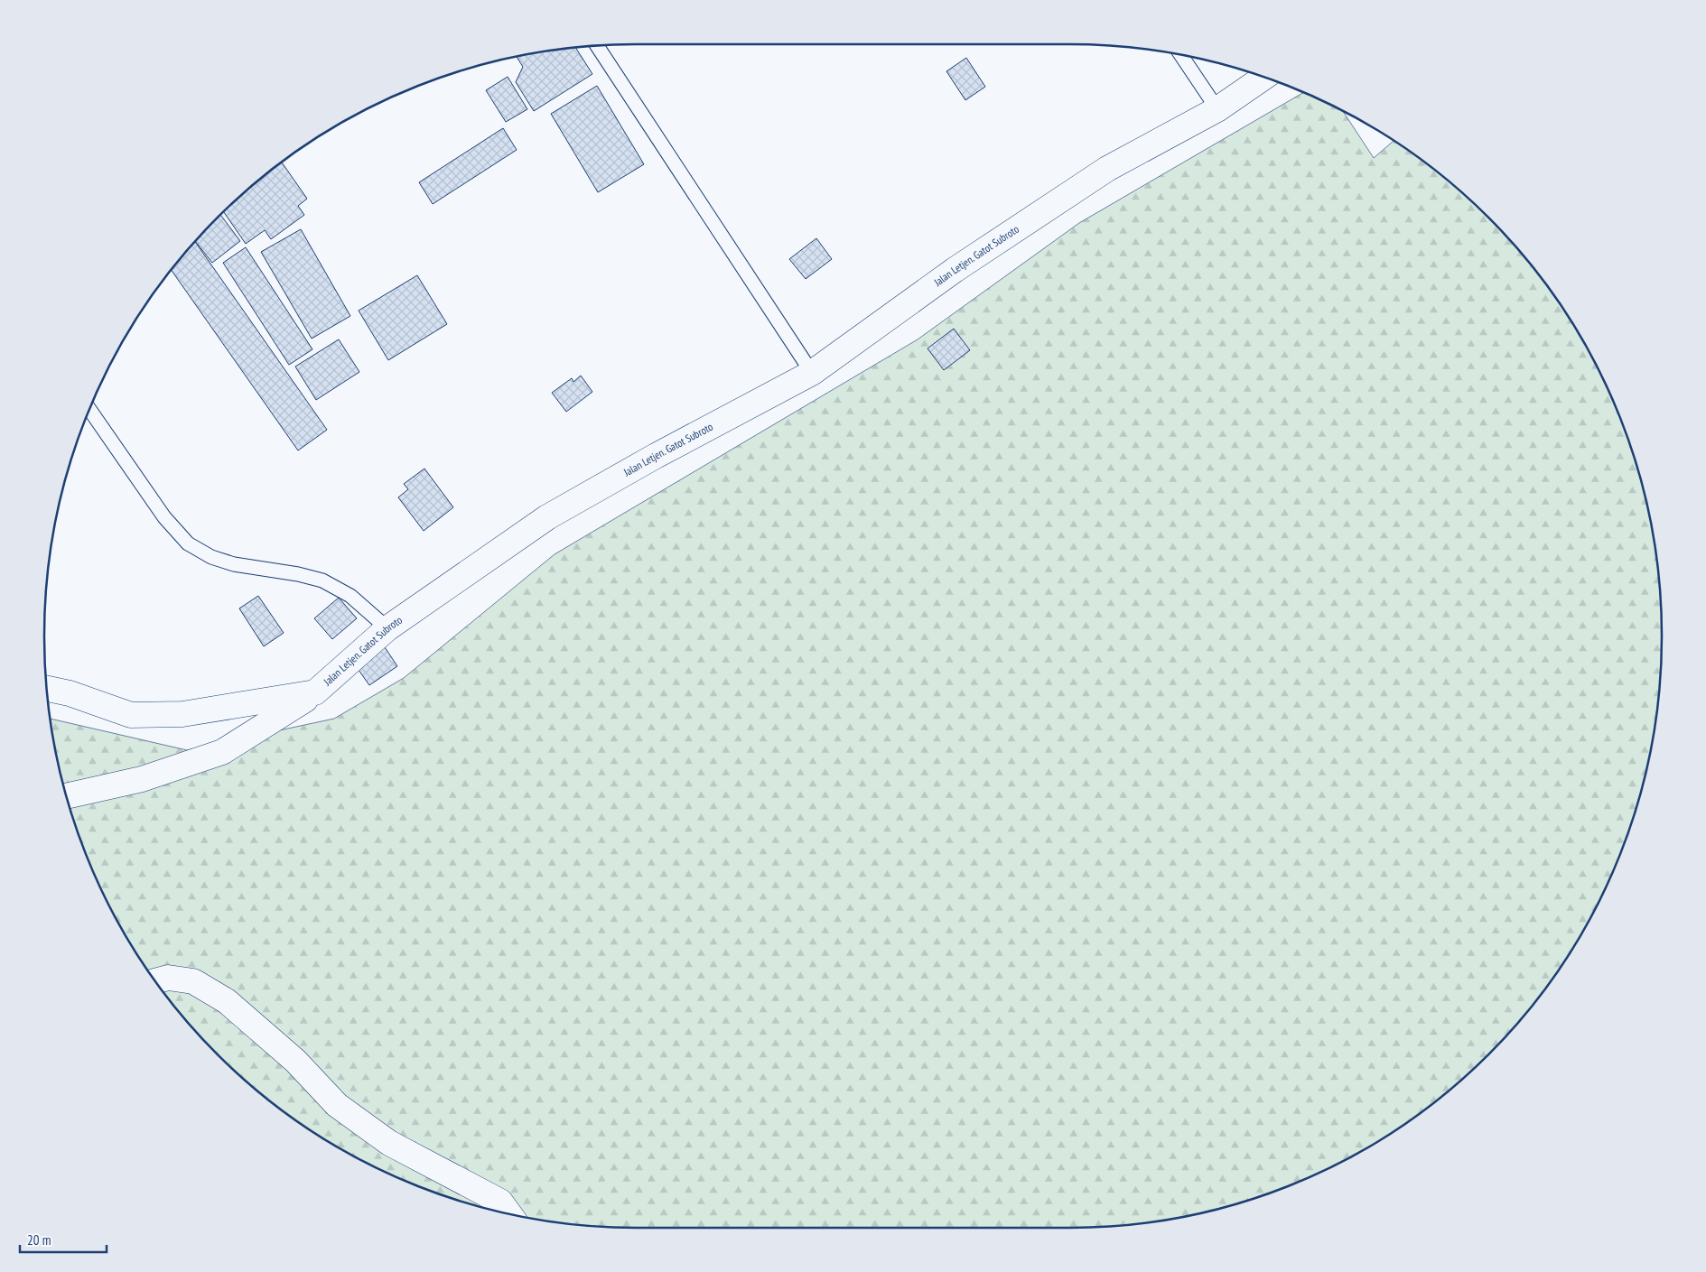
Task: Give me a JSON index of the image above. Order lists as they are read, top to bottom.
{
  "streets": {
    "street": ["Jalan Letjen. Gatot Subroto"]
  },
  "scale_bar": "20 m"
}
